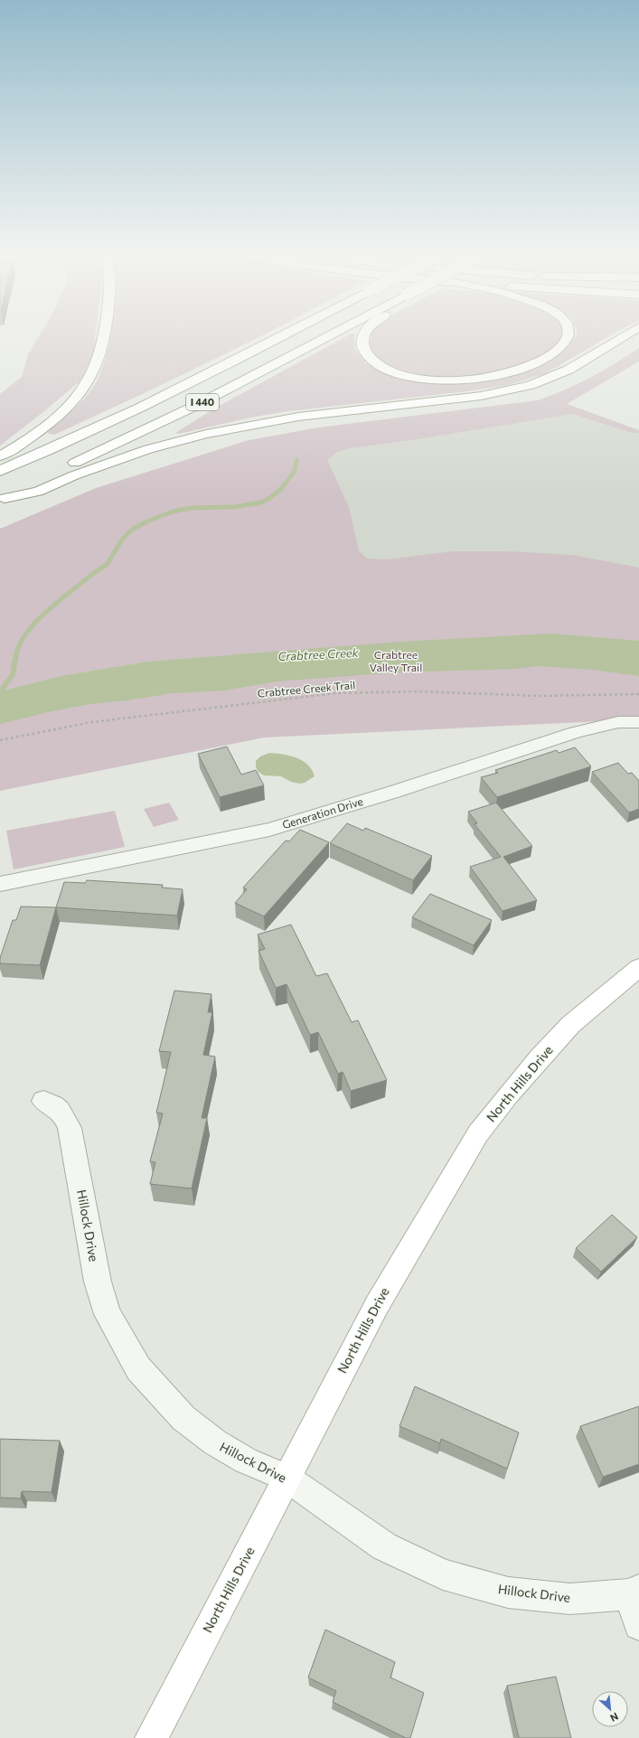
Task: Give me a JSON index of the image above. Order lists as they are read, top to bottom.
{
  "streets": {
    "main road": ["I 440", "North Hills Drive"],
    "street": ["Generation Drive", "Hillock Drive"],
    "path": ["Crabtree Creek Trail"]
  },
  "crossings": [
    ["North Hills Drive", "Hillock Drive"]
  ],
  "water": ["Crabtree Creek"],
  "parks": ["Crabtree Valley Trail"],
  "north": "bottom right"
}
